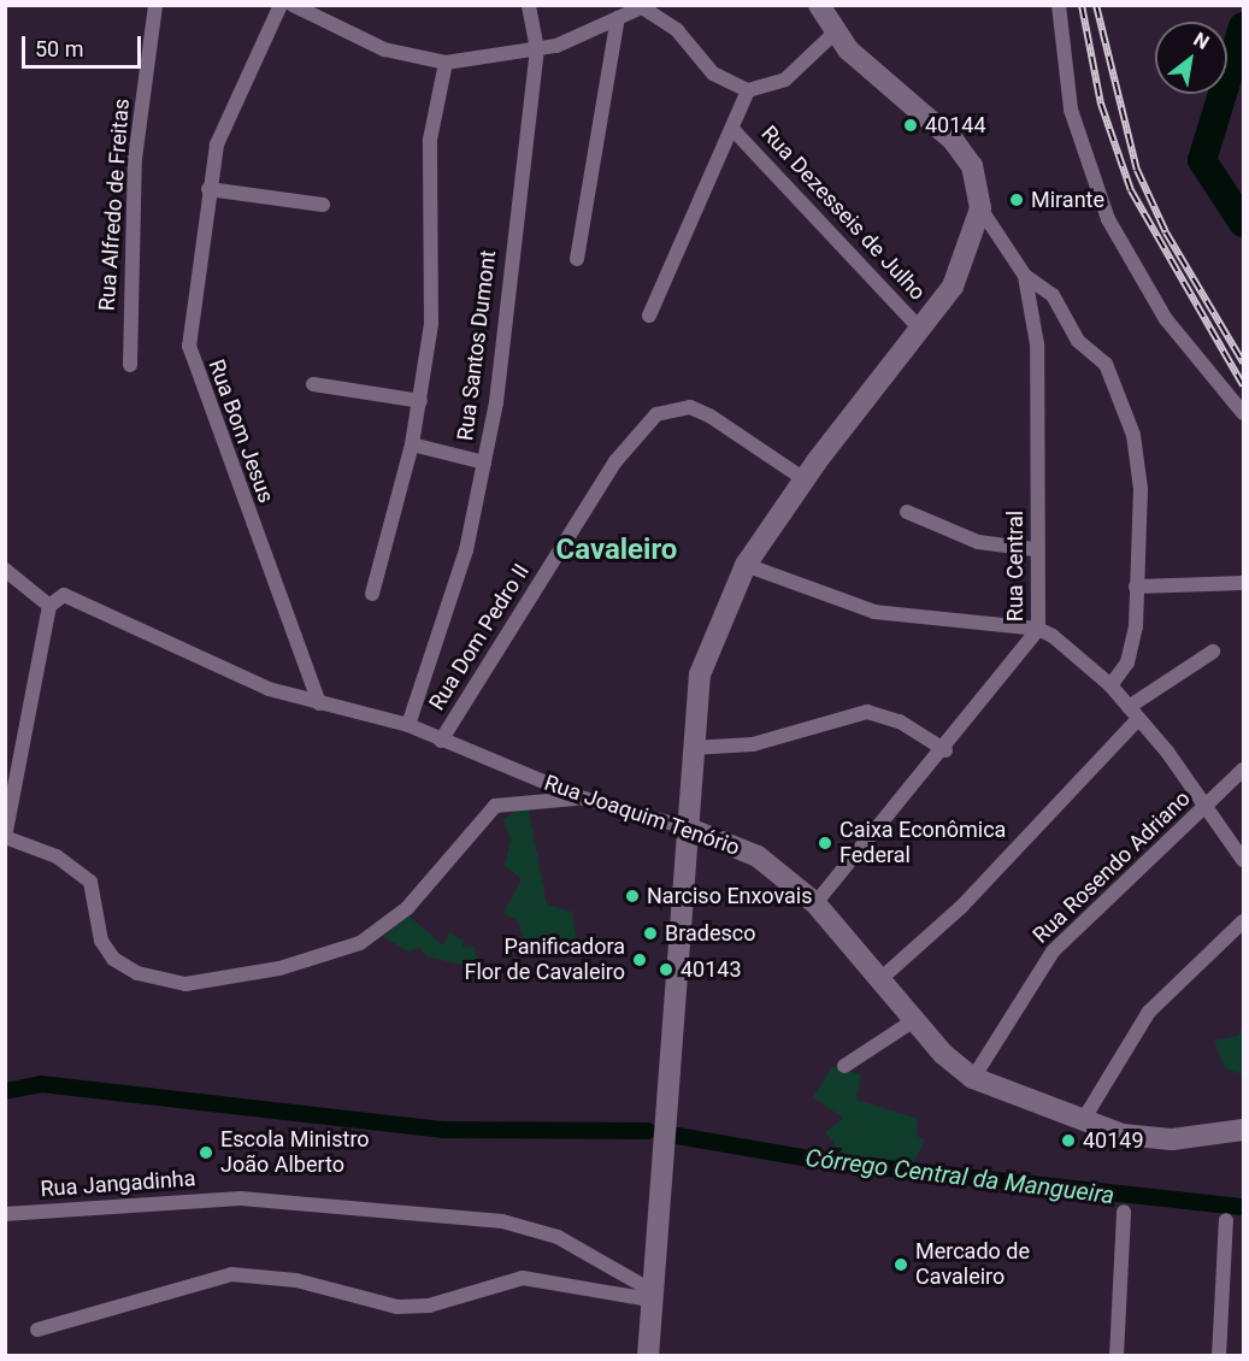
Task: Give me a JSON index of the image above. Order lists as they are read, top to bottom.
{
  "streets": {
    "main road": ["Rua Joaquim Tenório"],
    "street": [
      "Rua Alfredo de Freitas",
      "Rua Dezesseis de Julho",
      "Rua Santos Dumont",
      "Rua Bom Jesus",
      "Rua Central",
      "Rua Dom Pedro II",
      "Rua Rosendo Adriano",
      "Rua Jangadinha"
    ]
  },
  "crossings": [
    ["Rua Santos Dumont", "Rua Joaquim Tenório"],
    ["Rua Bom Jesus", "Rua Joaquim Tenório"],
    ["Rua Central", "Rua Joaquim Tenório"],
    ["Rua Dom Pedro II", "Rua Joaquim Tenório"],
    ["Rua Joaquim Tenório", "Rua Rosendo Adriano"]
  ],
  "districts": ["Cavaleiro"],
  "water": ["Córrego Central da Mangueira"],
  "places": [
    "40144",
    "Mirante",
    "Caixa Econômica Federal",
    "Narciso Enxovais",
    "Bradesco",
    "Panificadora Flor de Cavaleiro",
    "40143",
    "40149",
    "Escola Ministro João Alberto",
    "Mercado de Cavaleiro"
  ],
  "scale_bar": "50 m",
  "north": "top right"
}
